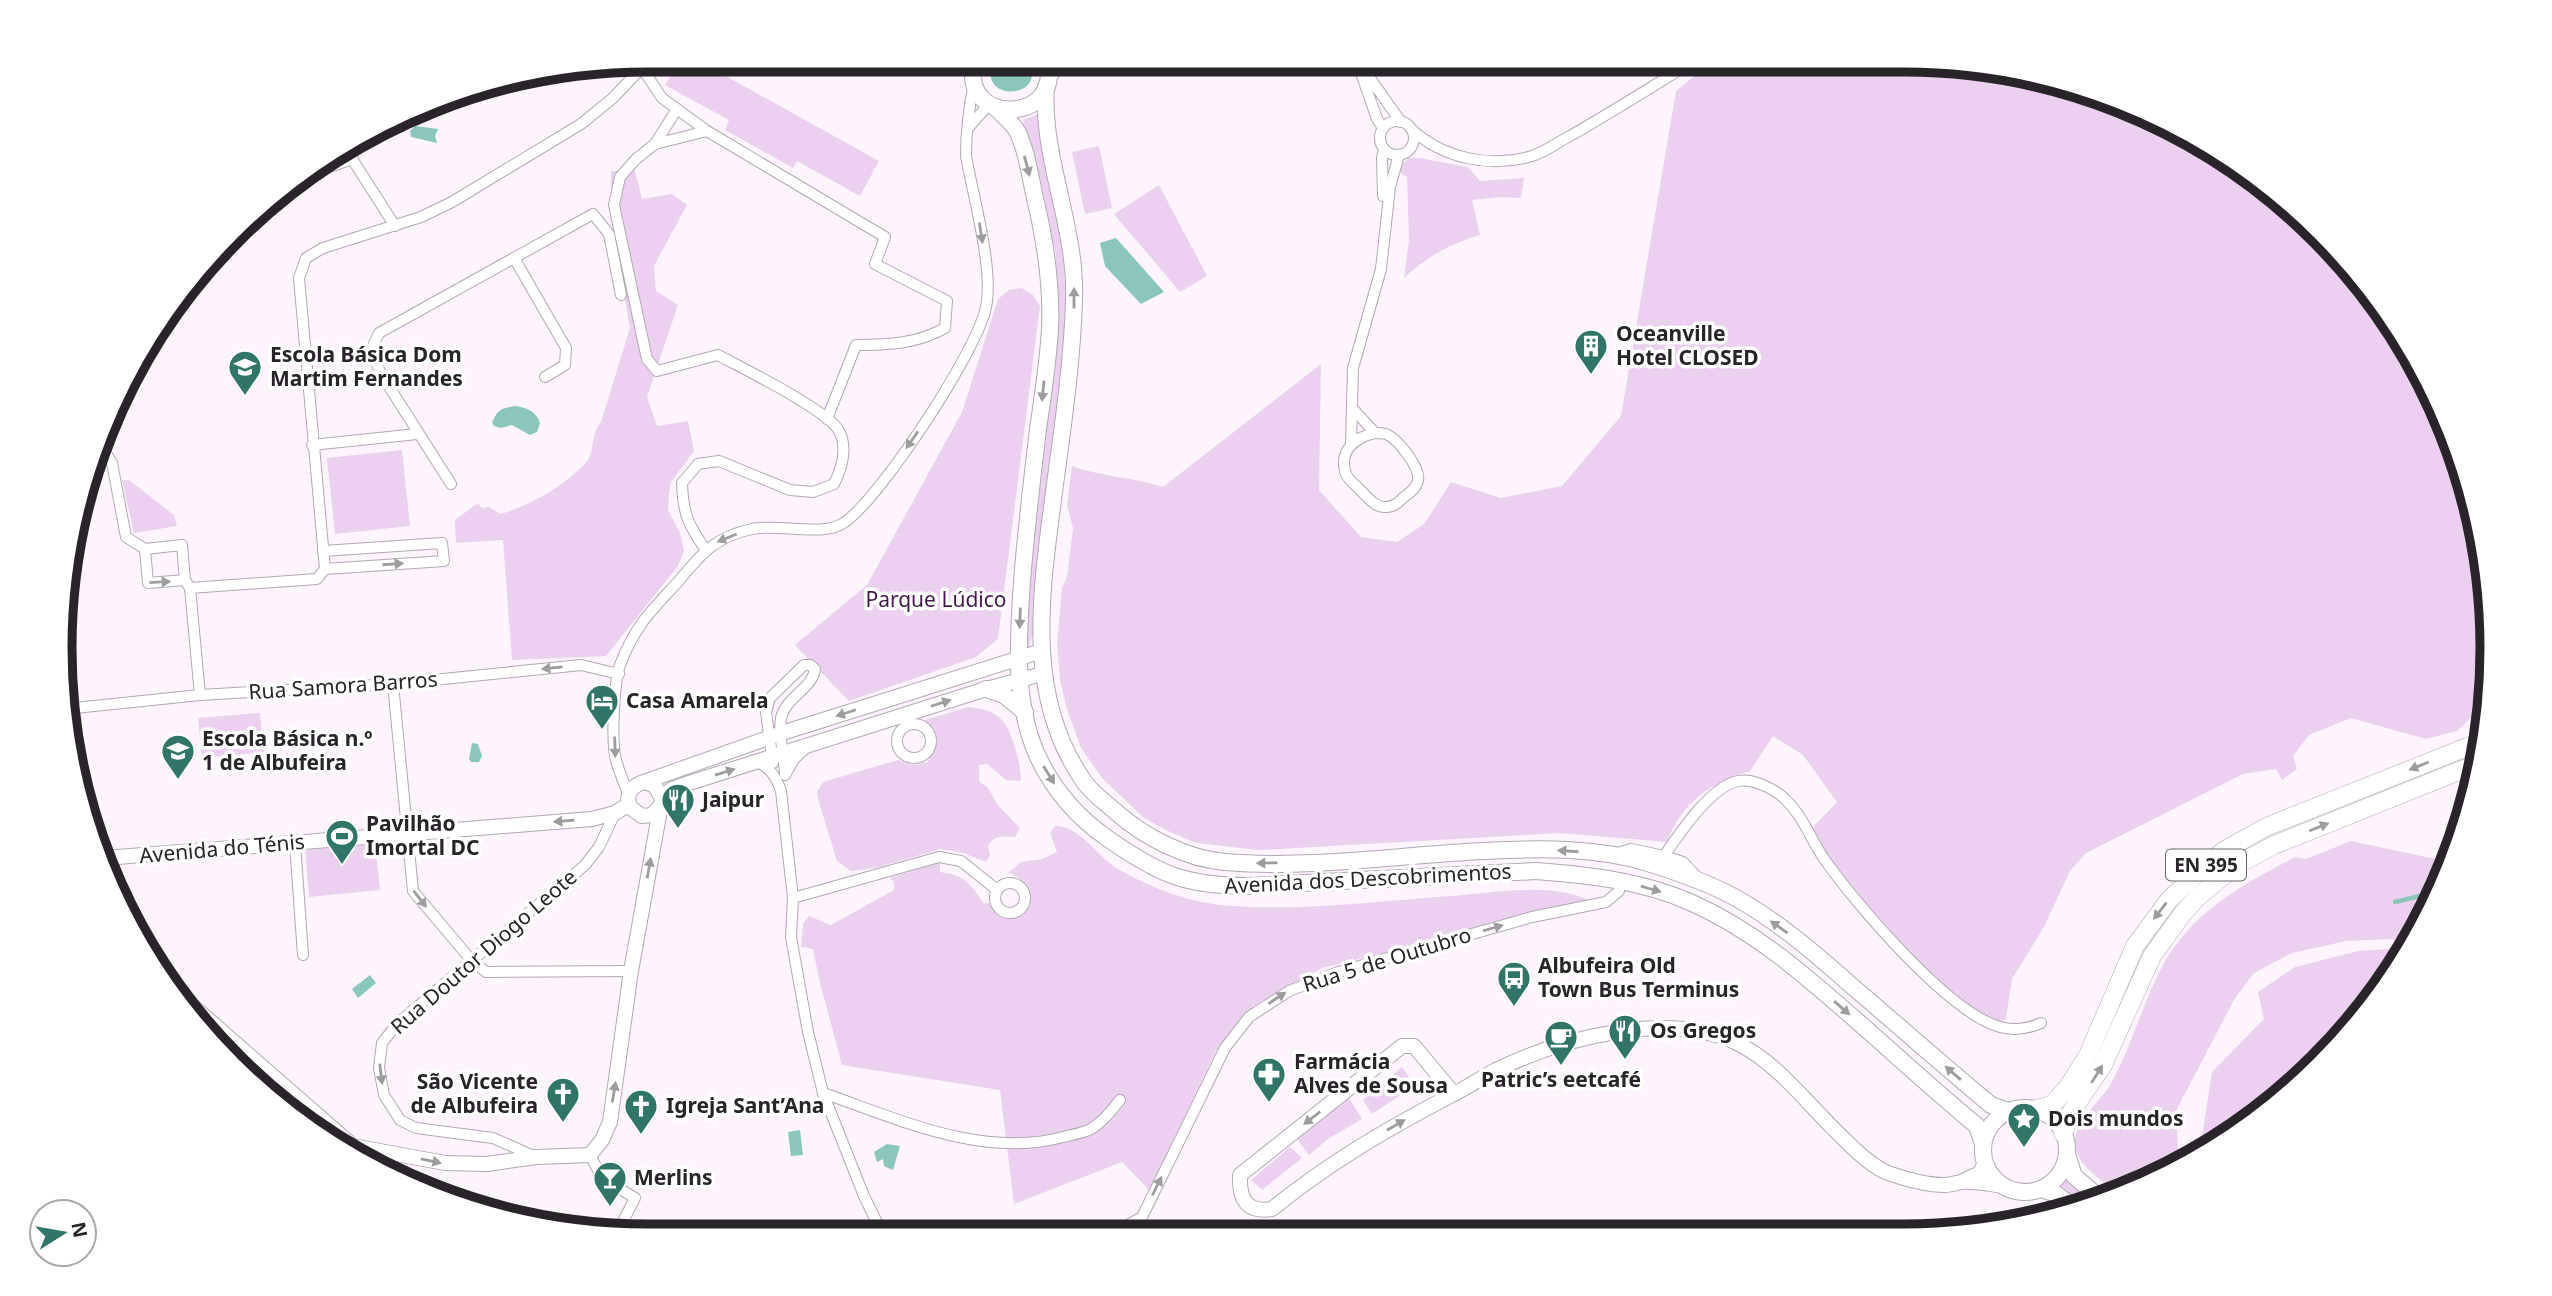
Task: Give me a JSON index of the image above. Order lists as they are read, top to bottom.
{
  "streets": {
    "main road": ["EN 395", "Avenida dos Descobrimentos"],
    "street": [
      "Rua Samora Barros",
      "Avenida do Ténis",
      "Rua Doutor Diogo Leote",
      "Rua 5 de Outubro"
    ]
  },
  "crossings": [
    ["Avenida do Ténis", "Rua Doutor Diogo Leote"],
    ["EN 395", "Avenida dos Descobrimentos"]
  ],
  "one_way": ["Rua Samora Barros", "Avenida do Ténis", "Rua 5 de Outubro"],
  "parks": ["Parque Lúdico"],
  "places": {
    "building": ["Oceanville Hotel CLOSED"],
    "school or university": ["Escola Básica Dom Martim Fernandes", "Escola Básica n.º 1 de Albufeira"],
    "hotel": ["Casa Amarela"],
    "restaurant": ["Jaipur", "Os Gregos"],
    "sports": ["Pavilhão Imortal DC"],
    "bus stop": ["Albufeira Old Town Bus Terminus"],
    "cafe": ["Patric’s eetcafé"],
    "pharmacy": ["Farmácia Alves de Sousa"],
    "church": ["São Vicente de Albufeira", "Igreja Sant’Ana"],
    "place": ["Dois mundos"],
    "bar": ["Merlins"]
  },
  "north": "right"
}
